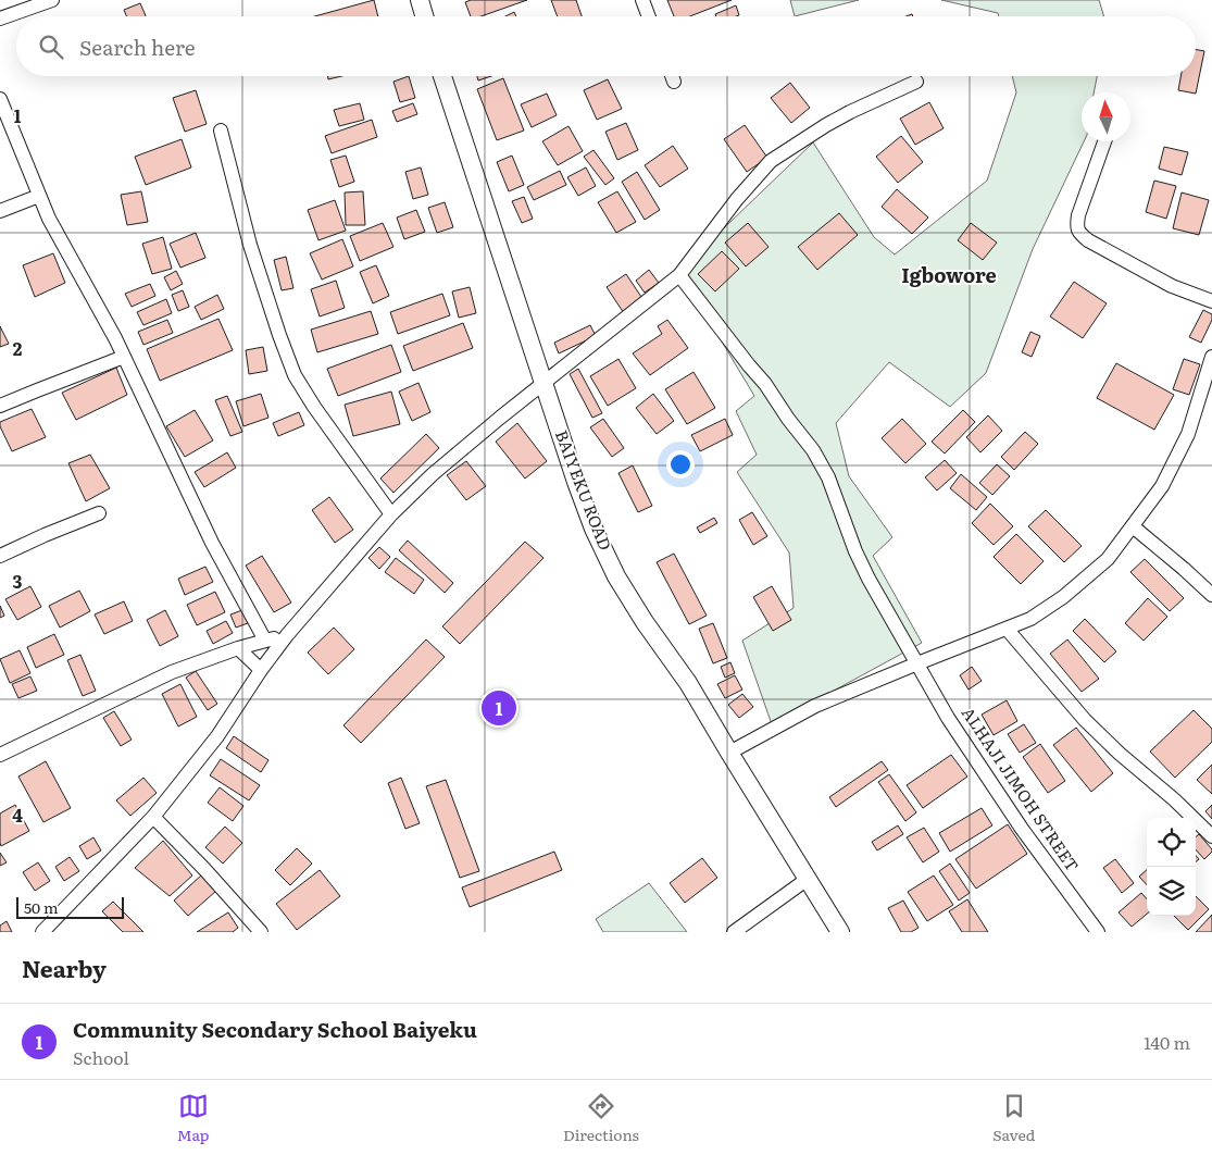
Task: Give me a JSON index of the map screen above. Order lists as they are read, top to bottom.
{
  "streets": {
    "main road": ["BAIYEKU ROAD"],
    "street": ["ALHAJI JIMOH STREET"]
  },
  "districts": ["Igbowore"],
  "scale_bar": "50 m",
  "north": "top",
  "page": {
    "search": "Search here",
    "pins": "1",
    "scale": "50 m",
    "heading": "Nearby",
    "list": [
      {
        "mark": "1",
        "name": "Community Secondary School Baiyeku",
        "note": "School",
        "value": "140 m"
      }
    ],
    "nav": ["Map", "Directions", "Saved"]
  },
  "grid": {
    "rows": [
      "1",
      "2",
      "3",
      "4"
    ]
  }
}
